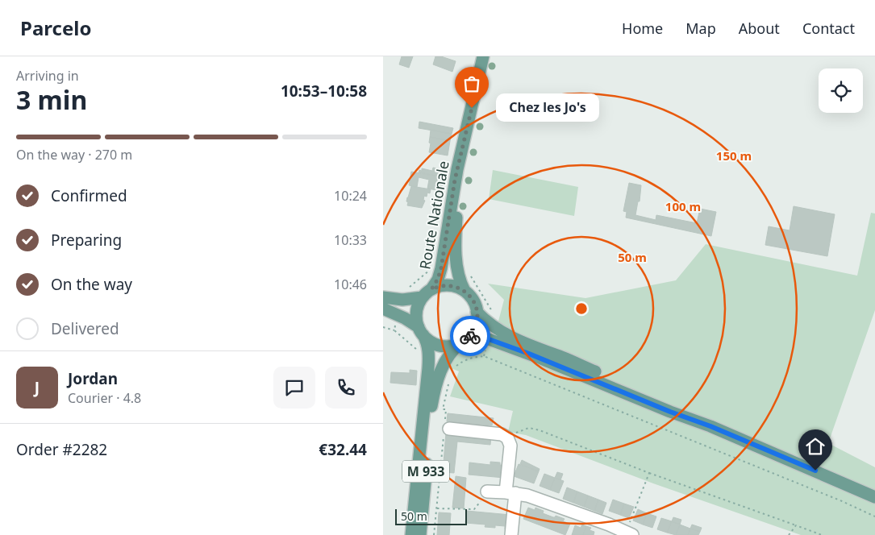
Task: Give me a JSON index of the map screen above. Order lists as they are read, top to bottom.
{
  "streets": {
    "main road": ["Route Nationale", "M 933"]
  },
  "crossings": [
    ["Route Nationale", "M 933"]
  ],
  "places": ["Chez les Jo's"],
  "scale_bar": "50 m",
  "page": {
    "header": "Parcelo",
    "nav": [
      "Home",
      "Map",
      "About",
      "Contact"
    ],
    "heading": ["3 min", "Arriving in", "10:53–10:58"],
    "panel": [
      "Jordan",
      "Courier · 4.8",
      "Order #2282",
      "€32.44"
    ],
    "bubble": "Chez les Jo's",
    "bar": "On the way · 270 m",
    "list": [
      ["Confirmed", "10:24"],
      ["Preparing", "10:33"],
      ["On the way", "10:46"],
      "Delivered"
    ],
    "round": "J",
    "scale": "50 m"
  },
  "rings": ["150 m", "100 m", "50 m"]
}
